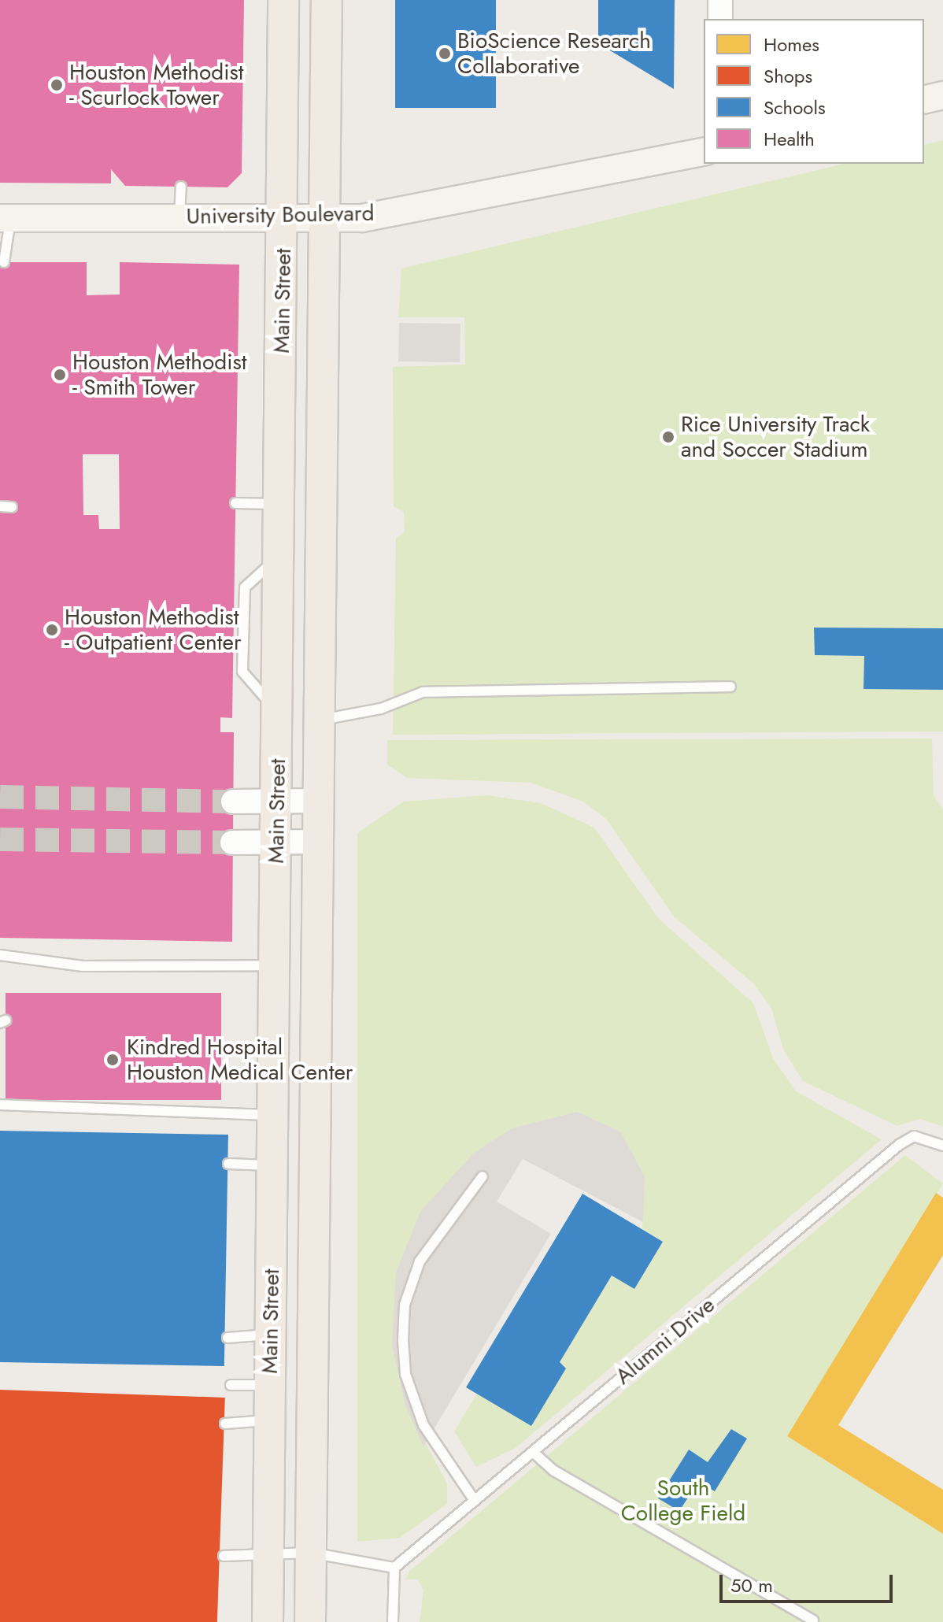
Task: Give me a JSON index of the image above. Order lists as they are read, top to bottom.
{
  "streets": {
    "main road": ["University Boulevard", "Main Street"],
    "lane": ["Alumni Drive"]
  },
  "crossings": [
    ["University Boulevard", "Main Street"]
  ],
  "parks": ["South College Field"],
  "places": [
    "BioScience Research Collaborative",
    "Houston Methodist - Scurlock Tower",
    "Houston Methodist - Smith Tower",
    "Rice University Track and Soccer Stadium",
    "Houston Methodist - Outpatient Center",
    "Kindred Hospital Houston Medical Center"
  ],
  "legend": [
    "Homes",
    "Shops",
    "Schools",
    "Health"
  ],
  "scale_bar": "50 m"
}
